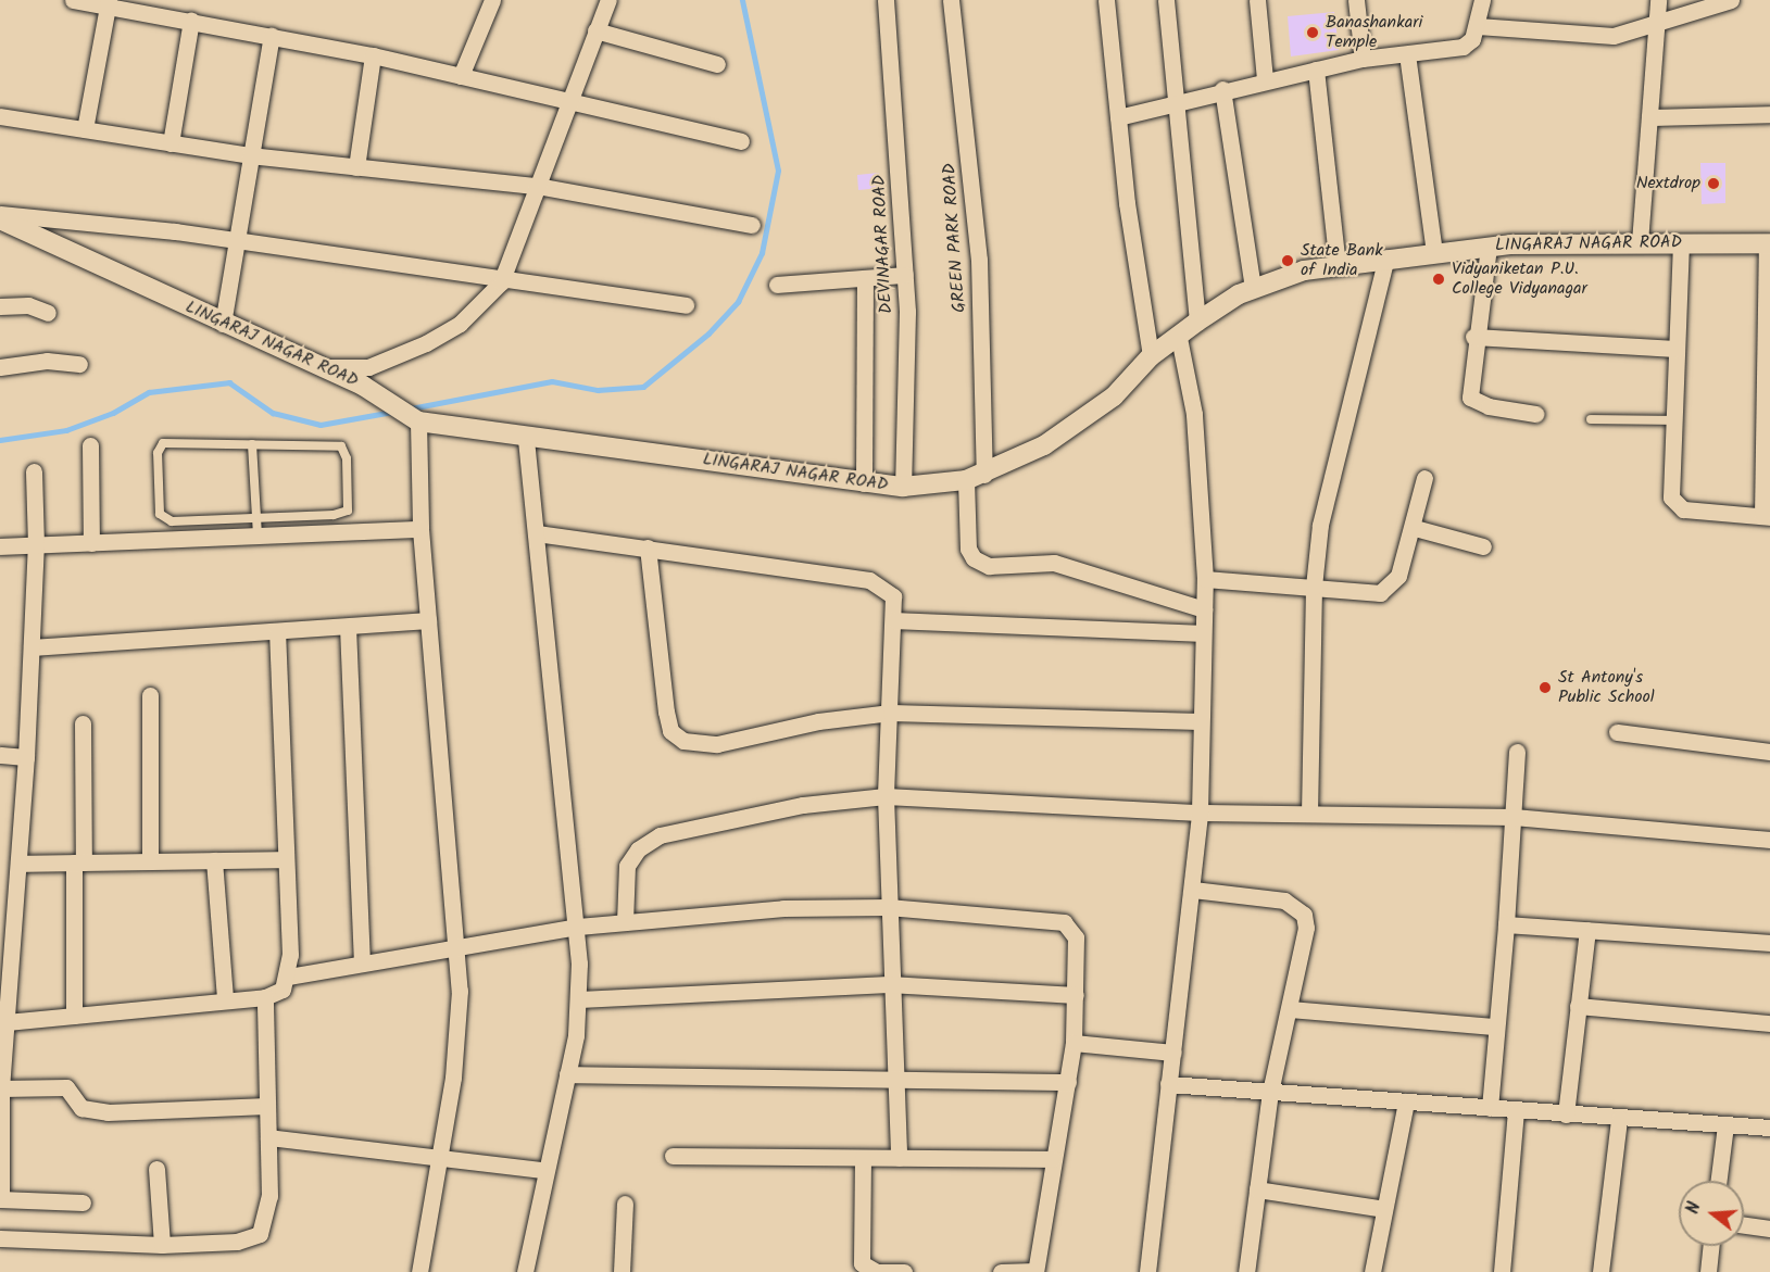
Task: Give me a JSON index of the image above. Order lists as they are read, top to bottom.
{
  "streets": {
    "street": ["GREEN PARK ROAD", "DEVINAGAR ROAD", "LINGARAJ NAGAR ROAD"]
  },
  "crossings": [
    ["GREEN PARK ROAD", "LINGARAJ NAGAR ROAD"],
    ["DEVINAGAR ROAD", "LINGARAJ NAGAR ROAD"]
  ],
  "places": [
    "Banashankari Temple",
    "Nextdrop",
    "State Bank of India",
    "Vidyaniketan P.U. College Vidyanagar",
    "St Antony's Public School"
  ],
  "north": "left"
}
